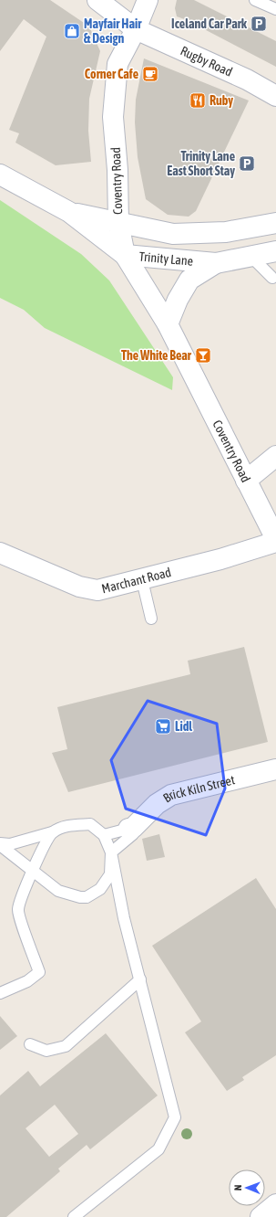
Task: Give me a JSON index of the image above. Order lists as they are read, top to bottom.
{
  "streets": {
    "street": [
      "Rugby Road",
      "Coventry Road",
      "Trinity Lane",
      "Marchant Road",
      "Brick Kiln Street"
    ]
  },
  "crossings": [
    ["Rugby Road", "Coventry Road"],
    ["Coventry Road", "Trinity Lane"],
    ["Coventry Road", "Marchant Road"]
  ],
  "places": {
    "parking": ["Iceland Car Park", "Trinity Lane East Short Stay"],
    "shop": ["Mayfair Hair & Design"],
    "cafe": ["Corner Cafe"],
    "restaurant": ["Ruby"],
    "bar": ["The White Bear"],
    "supermarket": ["Lidl"]
  },
  "north": "left"
}
